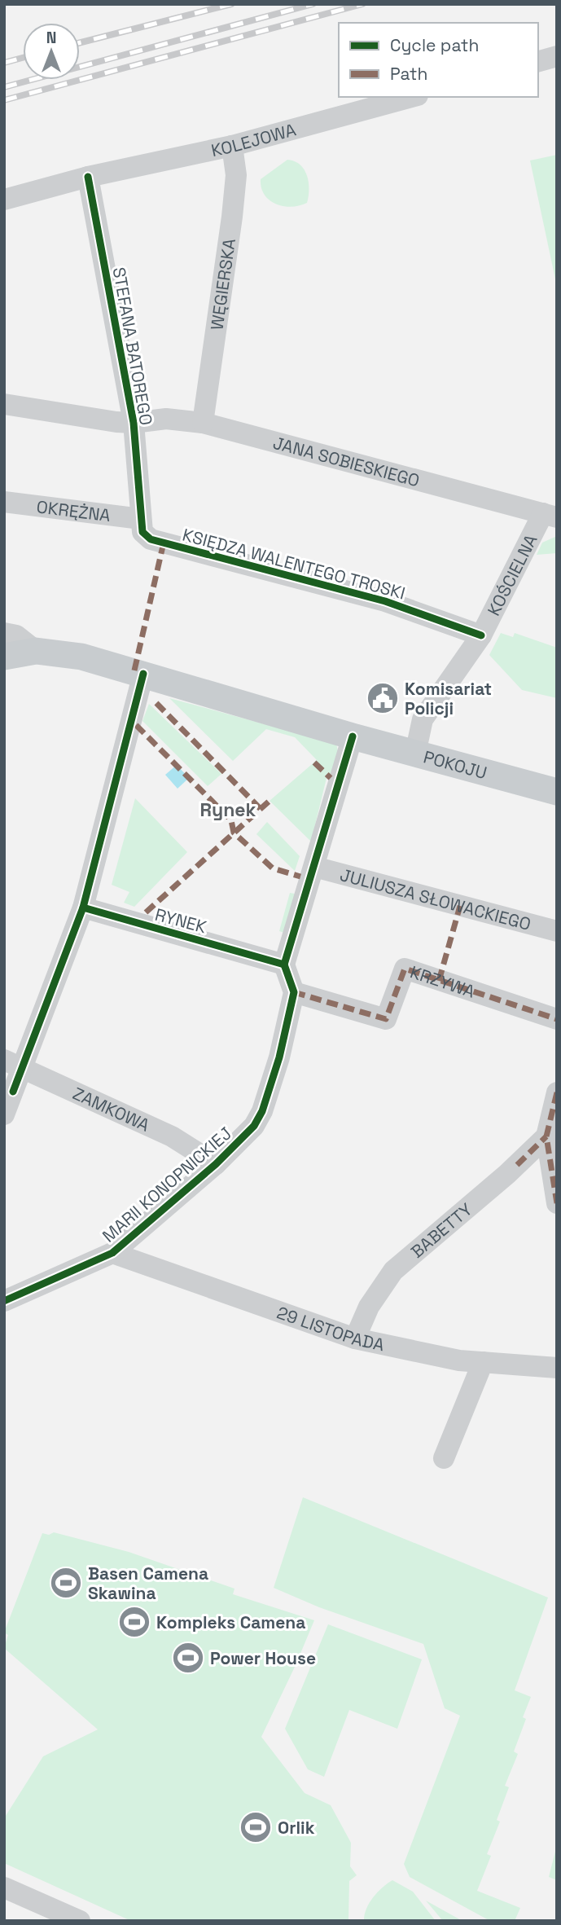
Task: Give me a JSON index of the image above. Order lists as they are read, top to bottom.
{
  "streets": {
    "main road": ["POKOJU"],
    "street": [
      "KOLEJOWA",
      "WĘGIERSKA",
      "STEFANA BATOREGO",
      "JANA SOBIESKIEGO",
      "OKRĘŻNA",
      "KSIĘDZA WALENTEGO TROSKI",
      "KOŚCIELNA",
      "JULIUSZA SŁOWACKIEGO",
      "RYNEK",
      "KRZYWA",
      "ZAMKOWA",
      "MARII KONOPNICKIEJ",
      "BABETTY",
      "29 LISTOPADA"
    ]
  },
  "crossings": [
    ["KOLEJOWA", "WĘGIERSKA"],
    ["KOLEJOWA", "STEFANA BATOREGO"],
    ["WĘGIERSKA", "JANA SOBIESKIEGO"],
    ["STEFANA BATOREGO", "JANA SOBIESKIEGO"],
    ["STEFANA BATOREGO", "OKRĘŻNA"],
    ["STEFANA BATOREGO", "KSIĘDZA WALENTEGO TROSKI"],
    ["JANA SOBIESKIEGO", "KOŚCIELNA"],
    ["KSIĘDZA WALENTEGO TROSKI", "KOŚCIELNA"],
    ["KOŚCIELNA", "POKOJU"],
    ["KRZYWA", "MARII KONOPNICKIEJ"],
    ["ZAMKOWA", "MARII KONOPNICKIEJ"],
    ["MARII KONOPNICKIEJ", "29 LISTOPADA"],
    ["BABETTY", "29 LISTOPADA"]
  ],
  "districts": ["Rynek"],
  "places": {
    "public building": ["Komisariat Policji"],
    "sports": [
      "Basen Camena Skawina",
      "Kompleks Camena",
      "Power House",
      "Orlik"
    ]
  },
  "legend": ["Cycle path", "Path"],
  "north": "top"
}
